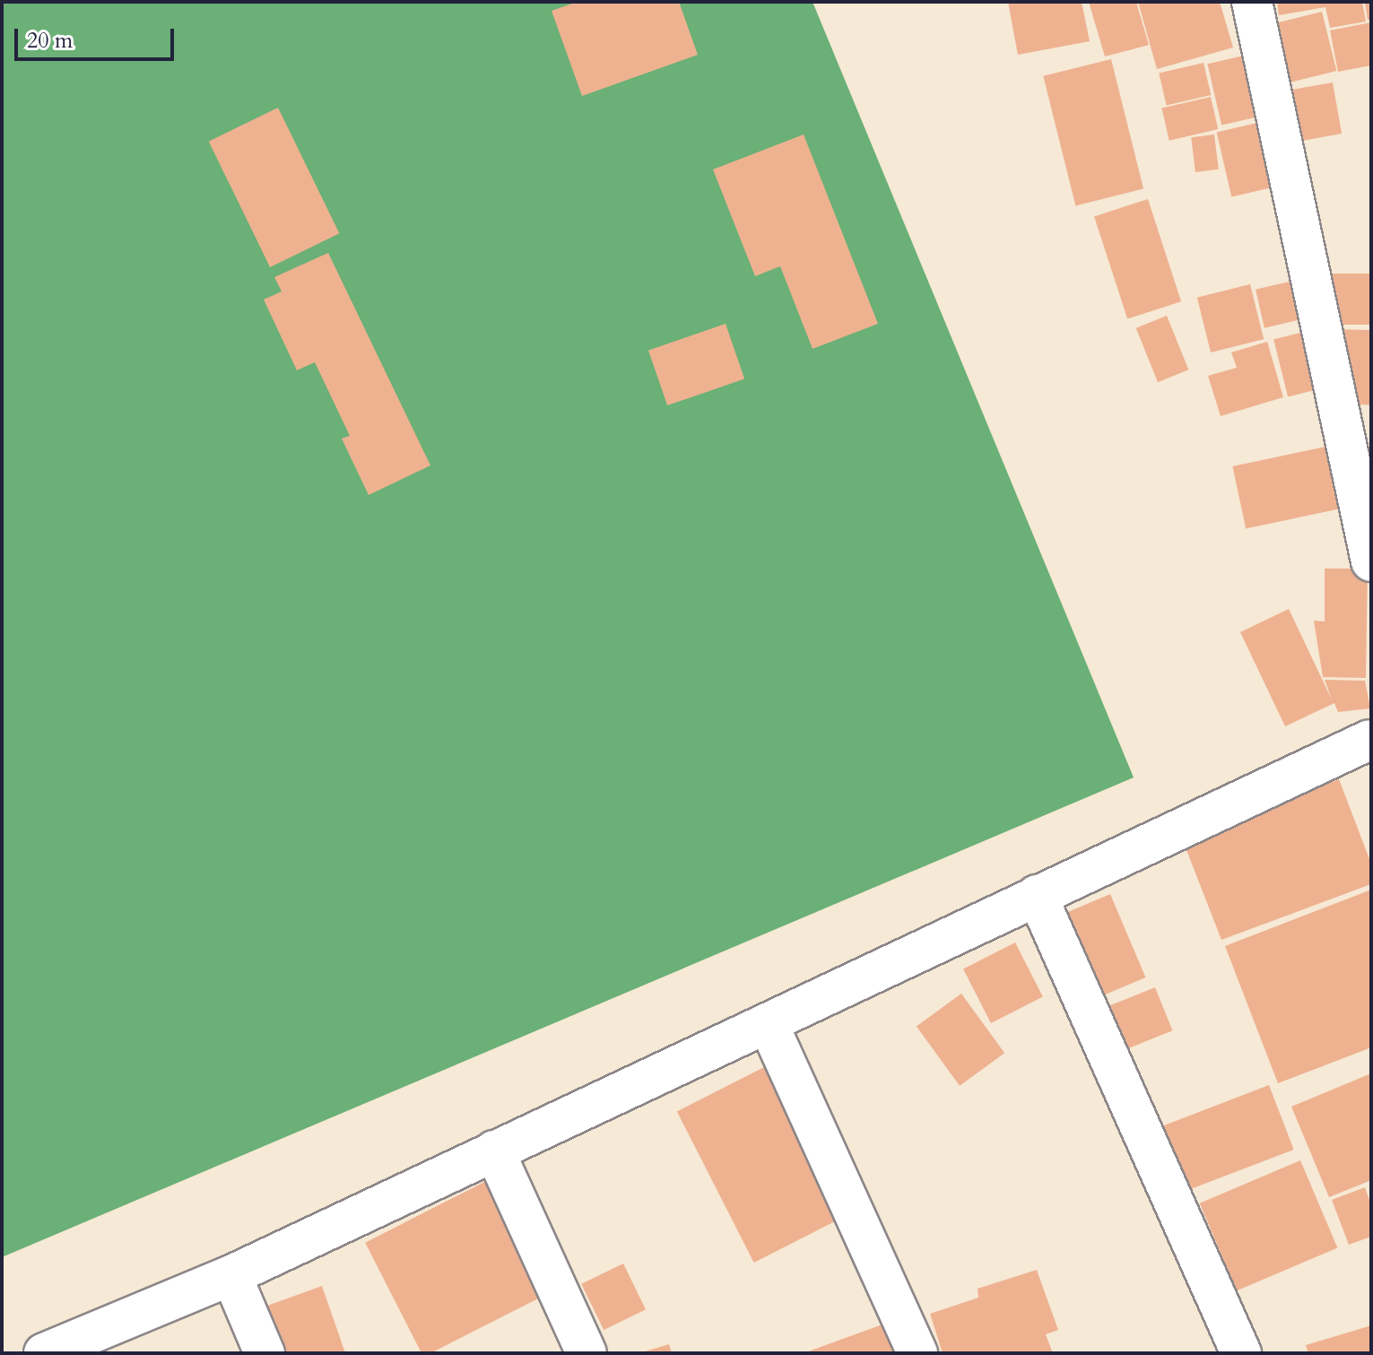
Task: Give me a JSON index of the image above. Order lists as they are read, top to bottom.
{
  "scale_bar": "20 m"
}
